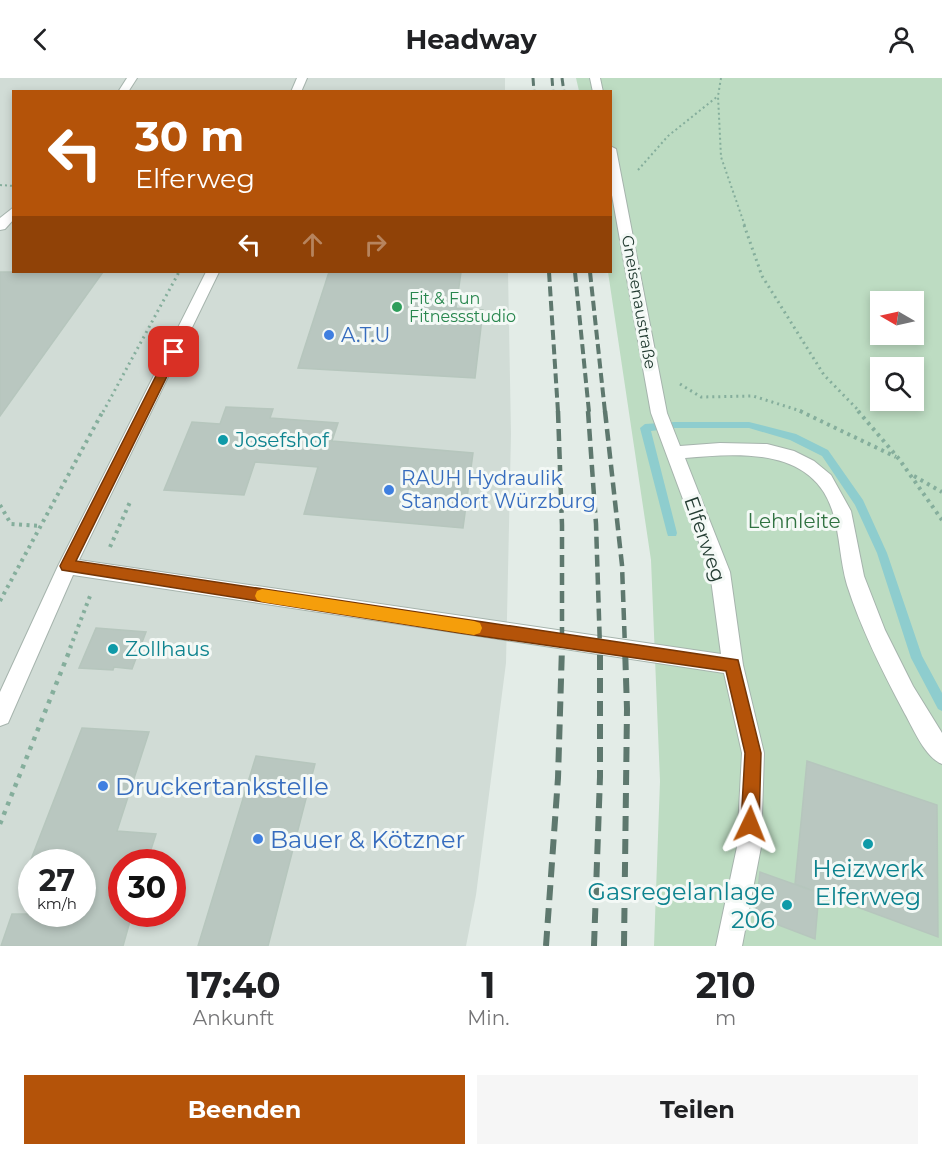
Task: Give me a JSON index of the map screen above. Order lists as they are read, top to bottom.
{
  "streets": {
    "street": ["Gneisenaustraße", "Elferweg"]
  },
  "crossings": [
    ["Gneisenaustraße", "Elferweg"]
  ],
  "parks": ["Lehnleite"],
  "places": [
    "Fit & Fun Fitnessstudio",
    "A.T.U",
    "Josefshof",
    "RAUH Hydraulik Standort Würzburg",
    "Zollhaus",
    "Druckertankstelle",
    "Bauer & Kötzner",
    "Heizwerk Elferweg",
    "Gasregelanlage 206"
  ],
  "north": "left",
  "page": {
    "header": "Headway",
    "turn": ["30 m", "Elferweg"],
    "speed": "27 km/h",
    "limit": "30",
    "eta": [
      "17:40",
      "Ankunft",
      "1",
      "Min.",
      "210",
      "m"
    ],
    "buttons": ["Beenden", "Teilen"]
  }
}
